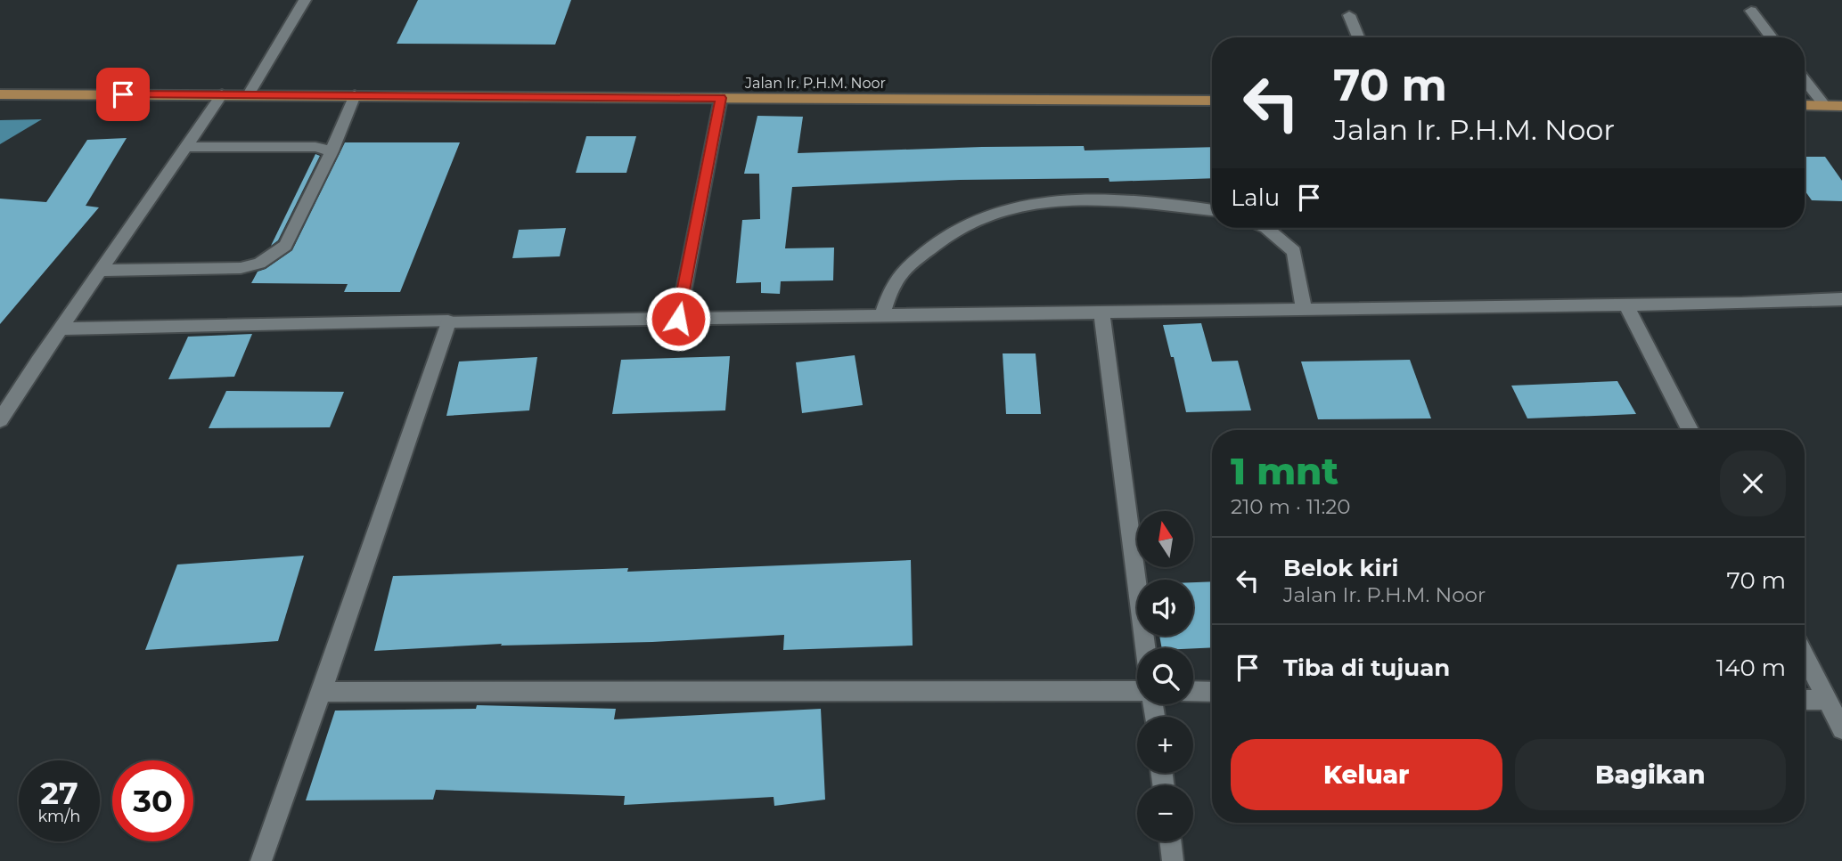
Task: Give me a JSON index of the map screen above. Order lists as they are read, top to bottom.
{
  "streets": {
    "main road": ["Jalan Ir. P.H.M. Noor"]
  },
  "north": "top",
  "page": {
    "turn": ["70 m", "Jalan Ir. P.H.M. Noor"],
    "then": "Lalu",
    "heading": ["1 mnt", "210 m · 11:20"],
    "map_buttons": ["+", "−"],
    "list": [
      {
        "name": "Belok kiri",
        "note": "Jalan Ir. P.H.M. Noor",
        "value": "70 m"
      },
      {
        "name": "Tiba di tujuan",
        "value": "140 m"
      }
    ],
    "buttons": ["Keluar", "Bagikan"],
    "speed": "27 km/h",
    "limit": "30"
  }
}
